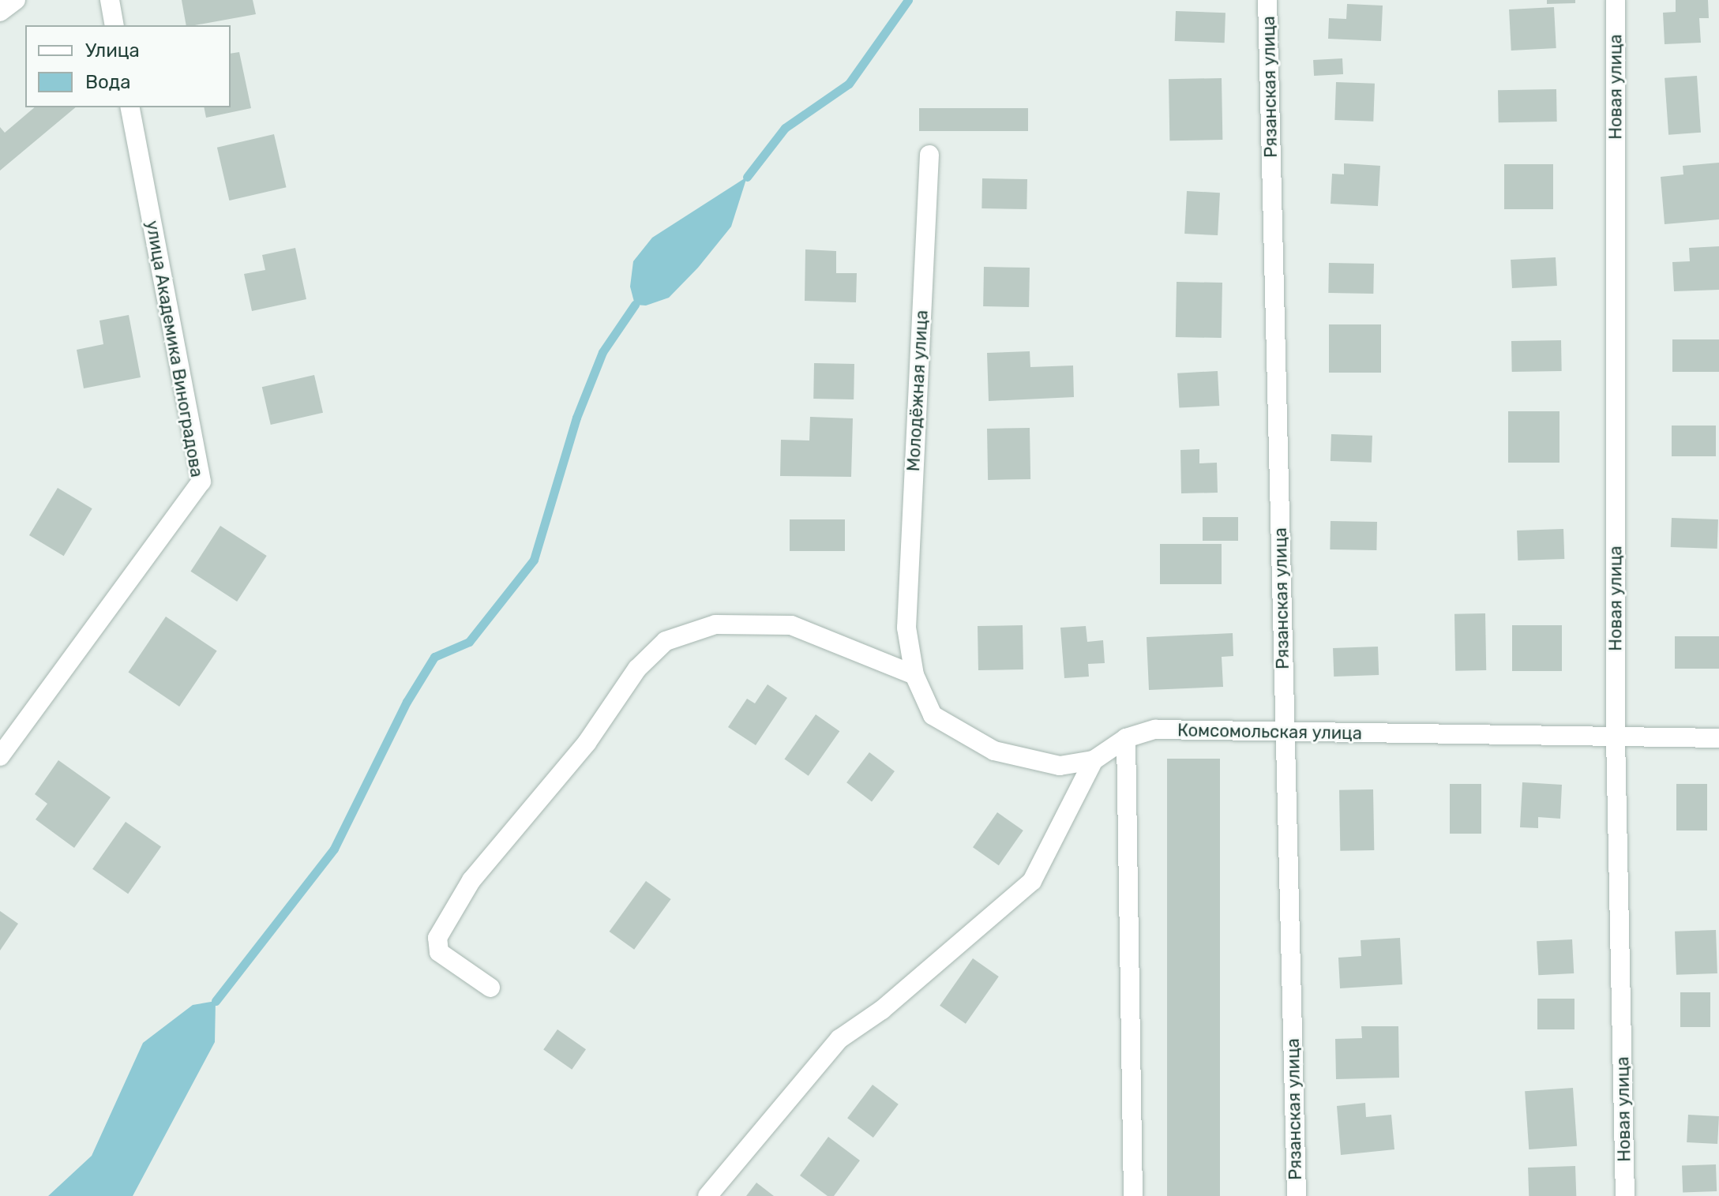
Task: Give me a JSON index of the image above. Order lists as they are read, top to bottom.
{
  "streets": {
    "street": [
      "Рязанская улица",
      "Новая улица",
      "улица Академика Виноградова",
      "Молодёжная улица",
      "Комсомольская улица"
    ]
  },
  "crossings": [
    ["Рязанская улица", "Комсомольская улица"],
    ["Новая улица", "Комсомольская улица"],
    ["Молодёжная улица", "Комсомольская улица"]
  ],
  "legend": ["Улица", "Вода"]
}
